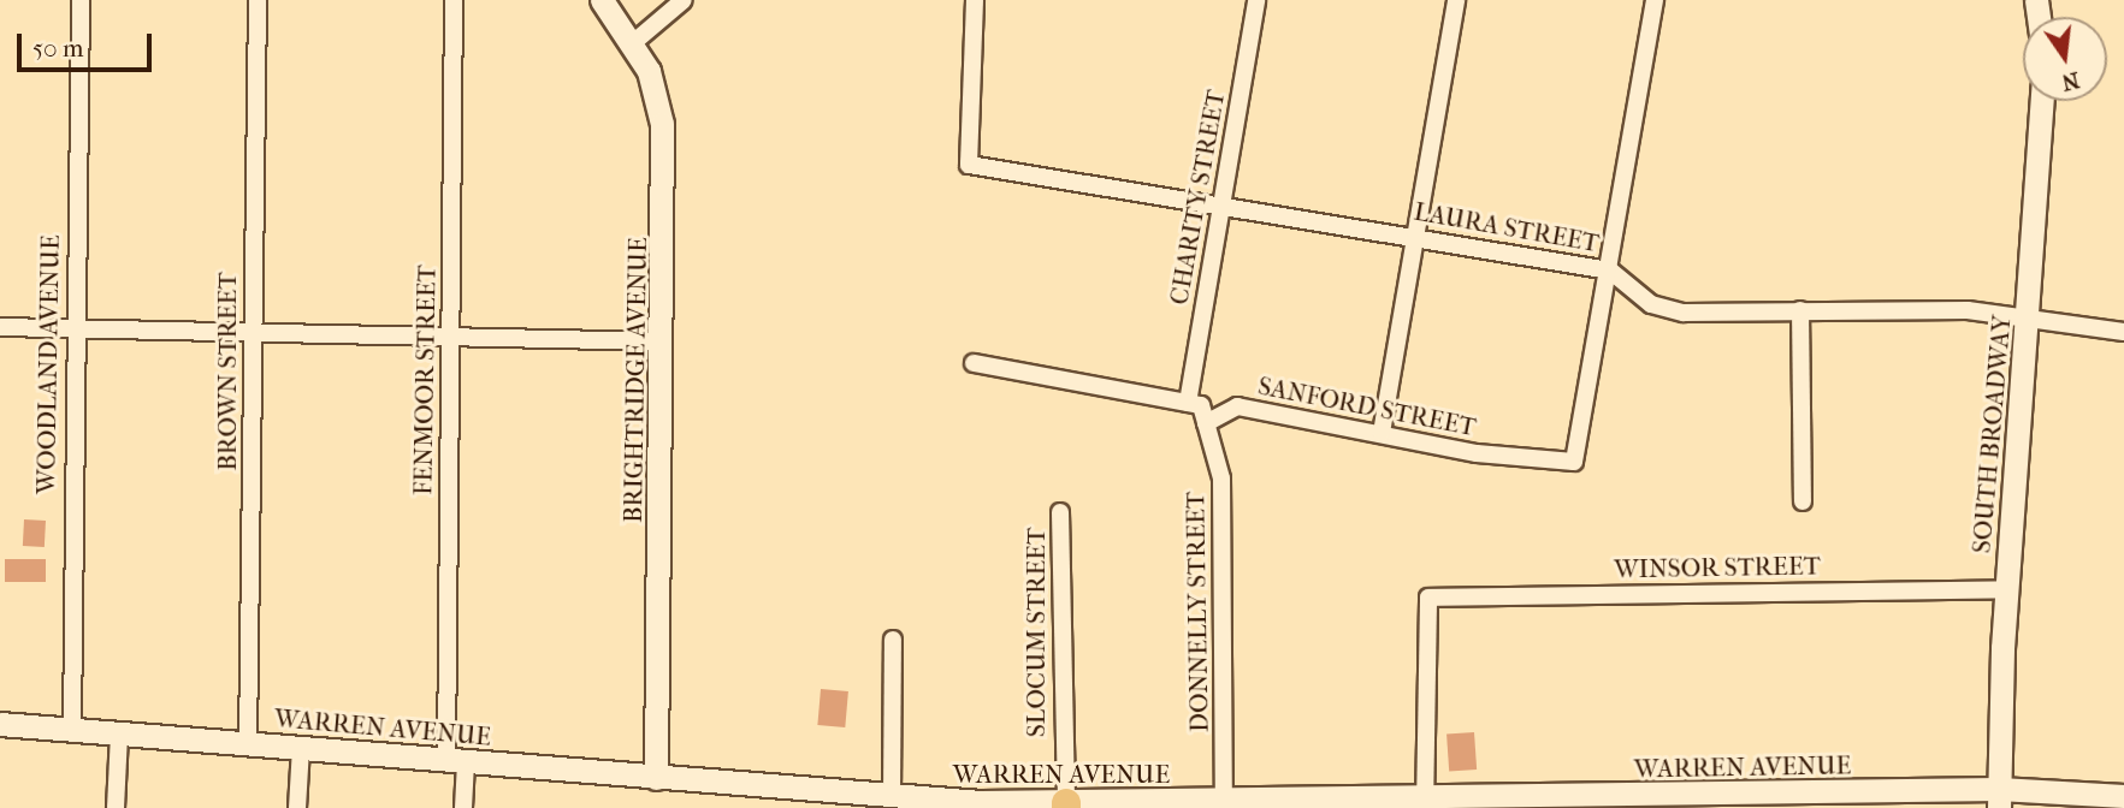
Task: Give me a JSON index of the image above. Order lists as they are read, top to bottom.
{
  "streets": {
    "main road": ["BRIGHTRIDGE AVENUE", "SOUTH BROADWAY", "WARREN AVENUE"],
    "street": [
      "CHARITY STREET",
      "LAURA STREET",
      "WOODLAND AVENUE",
      "BROWN STREET",
      "FENMOOR STREET",
      "SANFORD STREET",
      "WINSOR STREET",
      "DONNELLY STREET",
      "SLOCUM STREET"
    ]
  },
  "crossings": [
    ["CHARITY STREET", "LAURA STREET"],
    ["LAURA STREET", "SANFORD STREET"],
    ["LAURA STREET", "SOUTH BROADWAY"],
    ["WOODLAND AVENUE", "WARREN AVENUE"],
    ["BROWN STREET", "WARREN AVENUE"],
    ["FENMOOR STREET", "WARREN AVENUE"],
    ["BRIGHTRIDGE AVENUE", "WARREN AVENUE"],
    ["SANFORD STREET", "DONNELLY STREET"],
    ["SOUTH BROADWAY", "WINSOR STREET"],
    ["SOUTH BROADWAY", "WARREN AVENUE"],
    ["WINSOR STREET", "WARREN AVENUE"],
    ["DONNELLY STREET", "WARREN AVENUE"],
    ["SLOCUM STREET", "WARREN AVENUE"]
  ],
  "scale_bar": "50 m",
  "north": "bottom"
}
